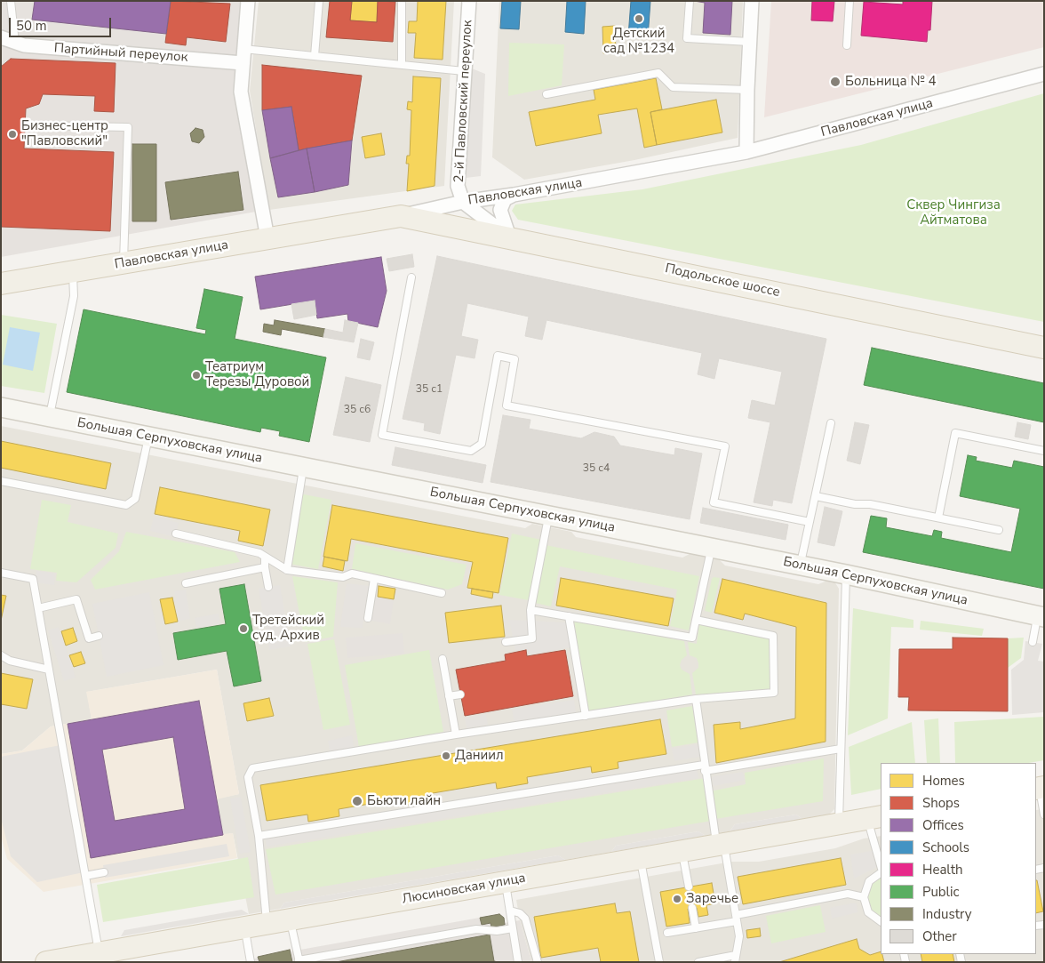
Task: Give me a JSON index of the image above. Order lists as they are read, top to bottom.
{
  "streets": {
    "main road": ["Павловская улица", "Подольское шоссе", "Люсиновская улица"],
    "street": ["Партийный переулок", "2-й Павловский переулок", "Большая Серпуховская улица"]
  },
  "crossings": [
    ["2-й Павловский переулок", "Павловская улица"],
    ["Павловская улица", "Подольское шоссе"]
  ],
  "parks": ["Сквер Чингиза Айтматова"],
  "places": [
    "Детский сад №1234",
    "Больница № 4",
    "Бизнес-центр \"Павловский\"",
    "Театриум Терезы Дуровой",
    "Третейский суд. Архив",
    "Даниил",
    "Бьюти лайн",
    "Заречье"
  ],
  "house_numbers": ["35 с1", "35 с6", "35 с4"],
  "legend": [
    "Homes",
    "Shops",
    "Offices",
    "Schools",
    "Health",
    "Public",
    "Industry",
    "Other"
  ],
  "scale_bar": "50 m"
}
